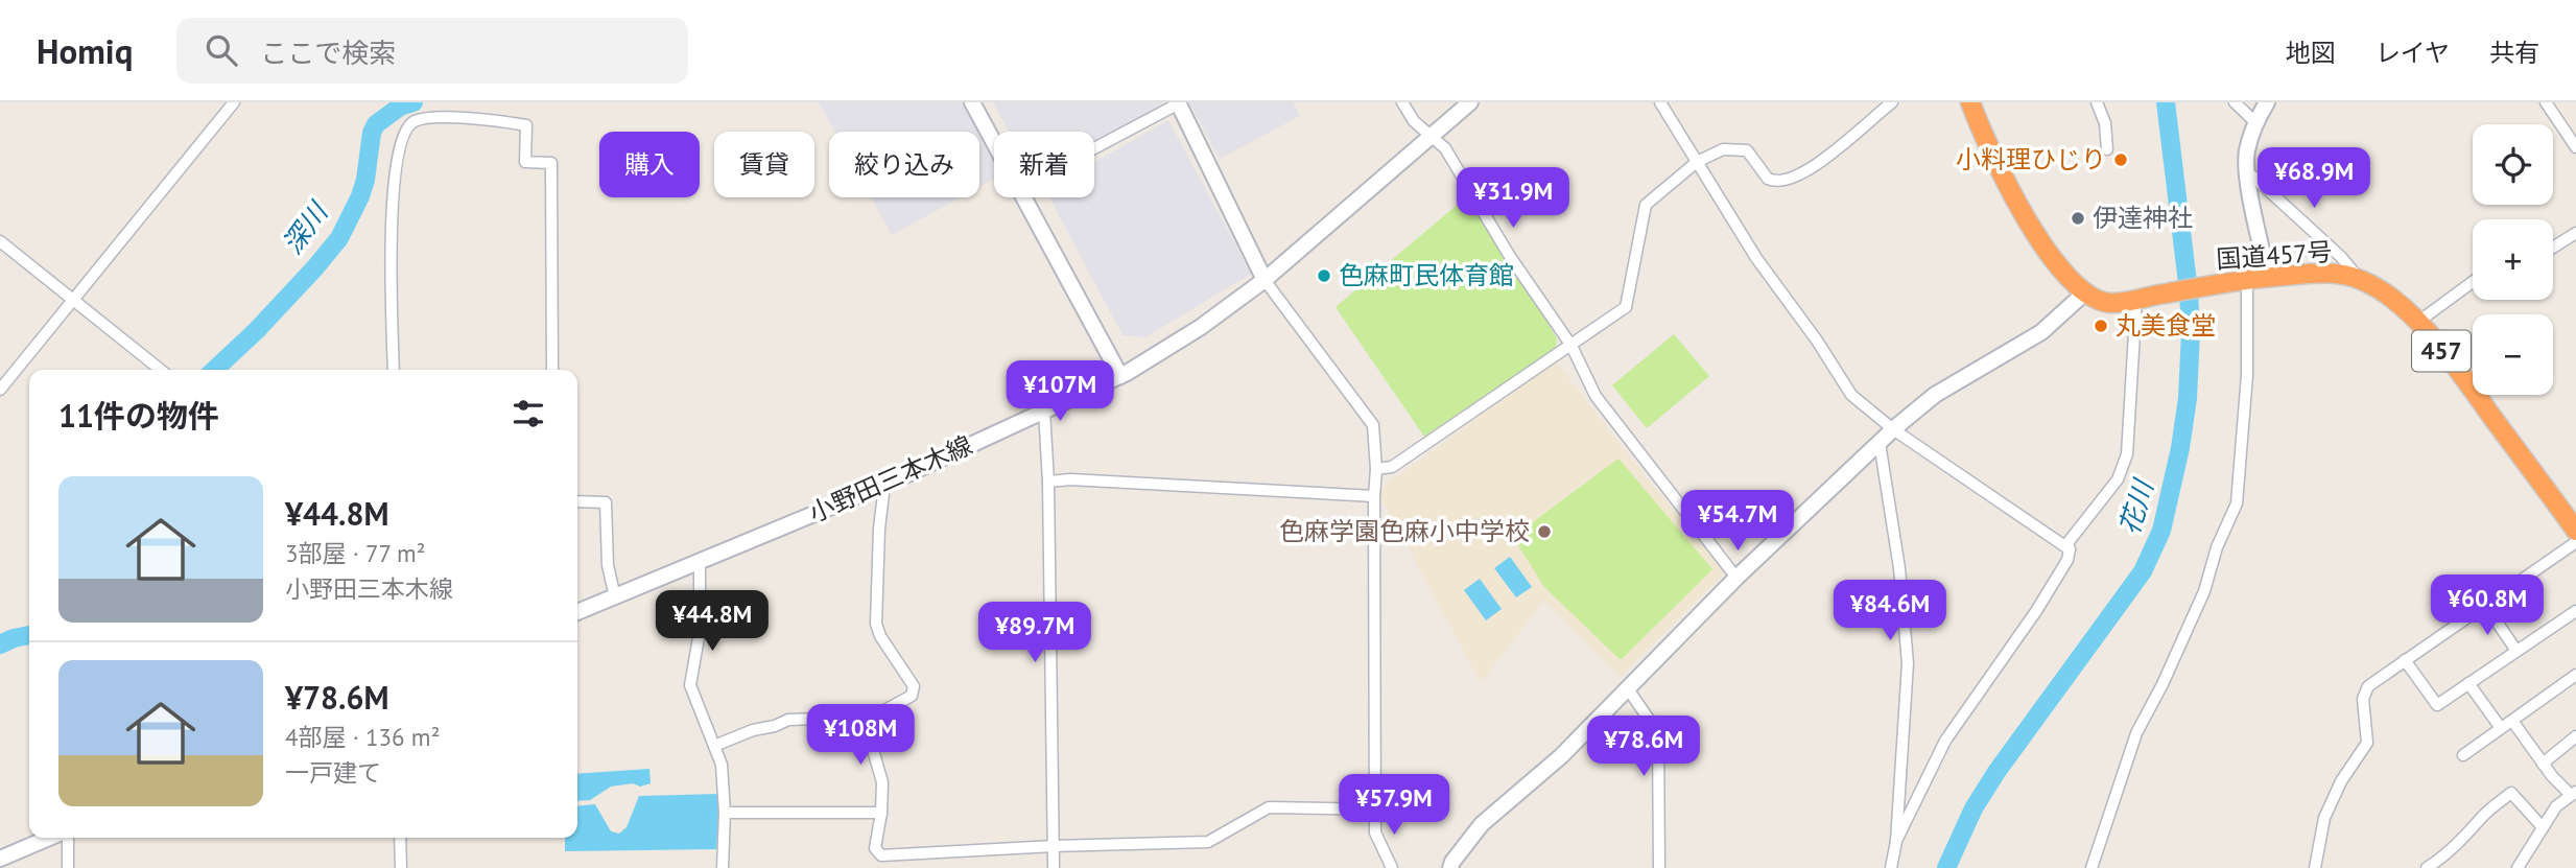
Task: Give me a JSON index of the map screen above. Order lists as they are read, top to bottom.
{
  "streets": {
    "highway": ["国道457号", "457"],
    "street": ["小野田三本木線"]
  },
  "water": ["深川", "花川"],
  "places": [
    "小料理ひじり",
    "伊達神社",
    "色麻町民体育館",
    "丸美食堂",
    "色麻学園色麻小中学校"
  ],
  "page": {
    "header": "Homiq",
    "search": "ここで検索",
    "nav": ["地図", "レイヤ", "共有"],
    "map_buttons": ["+", "−"],
    "chip": [
      "購入",
      "賃貸",
      "絞り込み",
      "新着"
    ],
    "price": [
      "¥68.9M",
      "¥31.9M",
      "¥107M",
      "¥54.7M",
      "¥60.8M",
      "¥84.6M",
      "¥44.8M",
      "¥89.7M",
      "¥108M",
      "¥78.6M",
      "¥57.9M"
    ],
    "heading": "11件の物件",
    "list": [
      {
        "name": "¥44.8M",
        "note": "3部屋 · 77 m² · 小野田三本木線"
      },
      {
        "name": "¥78.6M",
        "note": "4部屋 · 136 m² · 一戸建て"
      }
    ]
  }
}
